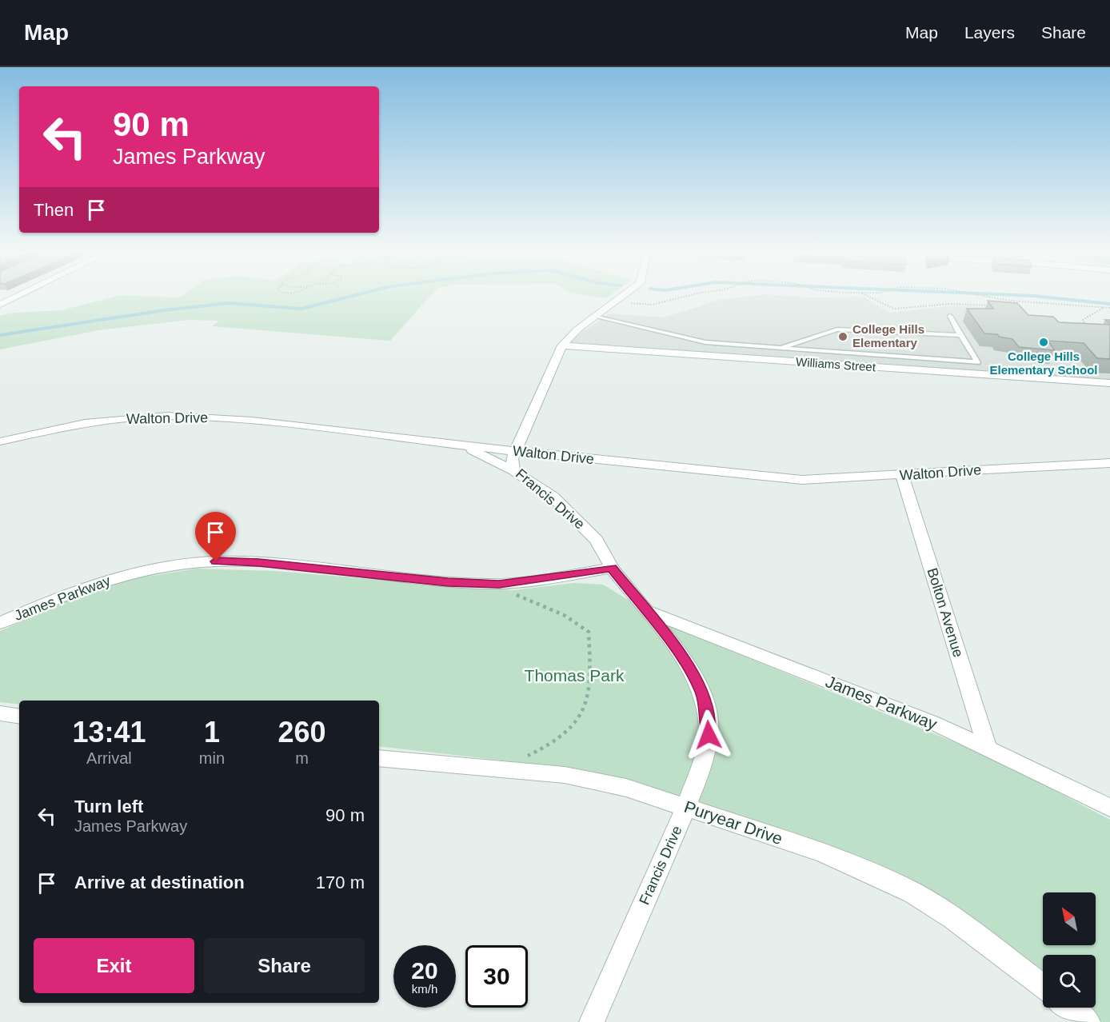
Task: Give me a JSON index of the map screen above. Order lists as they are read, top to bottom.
{
  "streets": {
    "street": [
      "Williams Street",
      "Walton Drive",
      "Francis Drive",
      "James Parkway",
      "Bolton Avenue",
      "Puryear Drive"
    ]
  },
  "crossings": [
    ["Williams Street", "Francis Drive"],
    ["Walton Drive", "Francis Drive"],
    ["Walton Drive", "Bolton Avenue"],
    ["Francis Drive", "James Parkway"],
    ["Francis Drive", "Puryear Drive"],
    ["James Parkway", "Bolton Avenue"]
  ],
  "parks": ["Thomas Park"],
  "places": ["College Hills Elementary", "College Hills Elementary School"],
  "north": "top left",
  "page": {
    "header": "Map",
    "nav": ["Map", "Layers", "Share"],
    "turn": ["90 m", "James Parkway"],
    "then": "Then",
    "eta": [
      "13:41",
      "Arrival",
      "1",
      "min",
      "260",
      "m"
    ],
    "list": [
      {
        "name": "Turn left",
        "note": "James Parkway",
        "value": "90 m"
      },
      {
        "name": "Arrive at destination",
        "value": "170 m"
      }
    ],
    "buttons": ["Exit", "Share"],
    "speed": "20 km/h",
    "limit": "30"
  }
}
